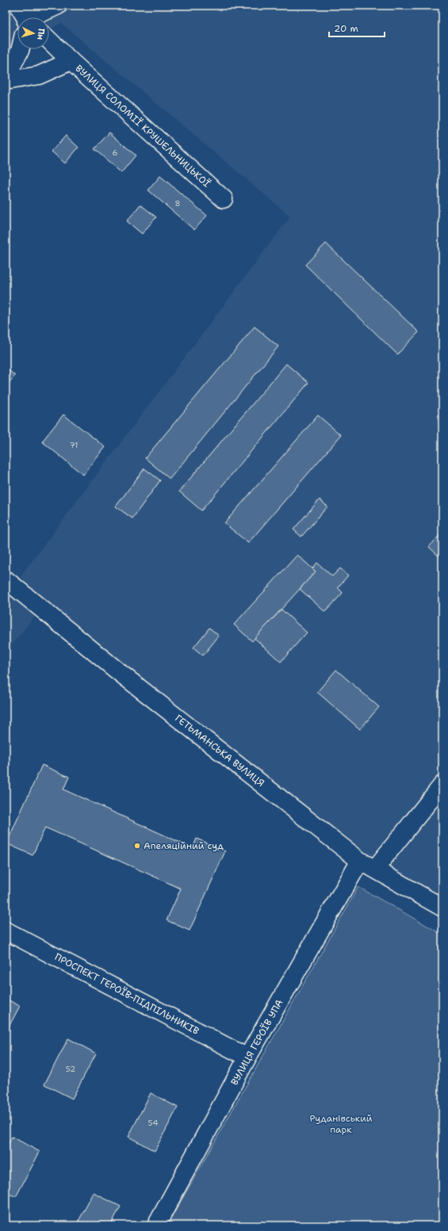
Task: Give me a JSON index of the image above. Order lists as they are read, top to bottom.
{
  "streets": {
    "street": [
      "ВУЛИЦЯ СОЛОМІЇ КРУШЕЛЬНИЦЬКОЇ",
      "ГЕТЬМАНСЬКА ВУЛИЦЯ",
      "ПРОСПЕКТ ГЕРОЇВ-ПІДПІЛЬНИКІВ",
      "ВУЛИЦЯ ГЕРОЇВ УПА"
    ]
  },
  "crossings": [
    ["ГЕТЬМАНСЬКА ВУЛИЦЯ", "ВУЛИЦЯ ГЕРОЇВ УПА"],
    ["ПРОСПЕКТ ГЕРОЇВ-ПІДПІЛЬНИКІВ", "ВУЛИЦЯ ГЕРОЇВ УПА"]
  ],
  "parks": ["Руданівський парк"],
  "places": ["Апеляційний суд"],
  "house_numbers": [
    "6",
    "8",
    "71",
    "52",
    "54"
  ],
  "scale_bar": "20 m",
  "north": "right"
}
